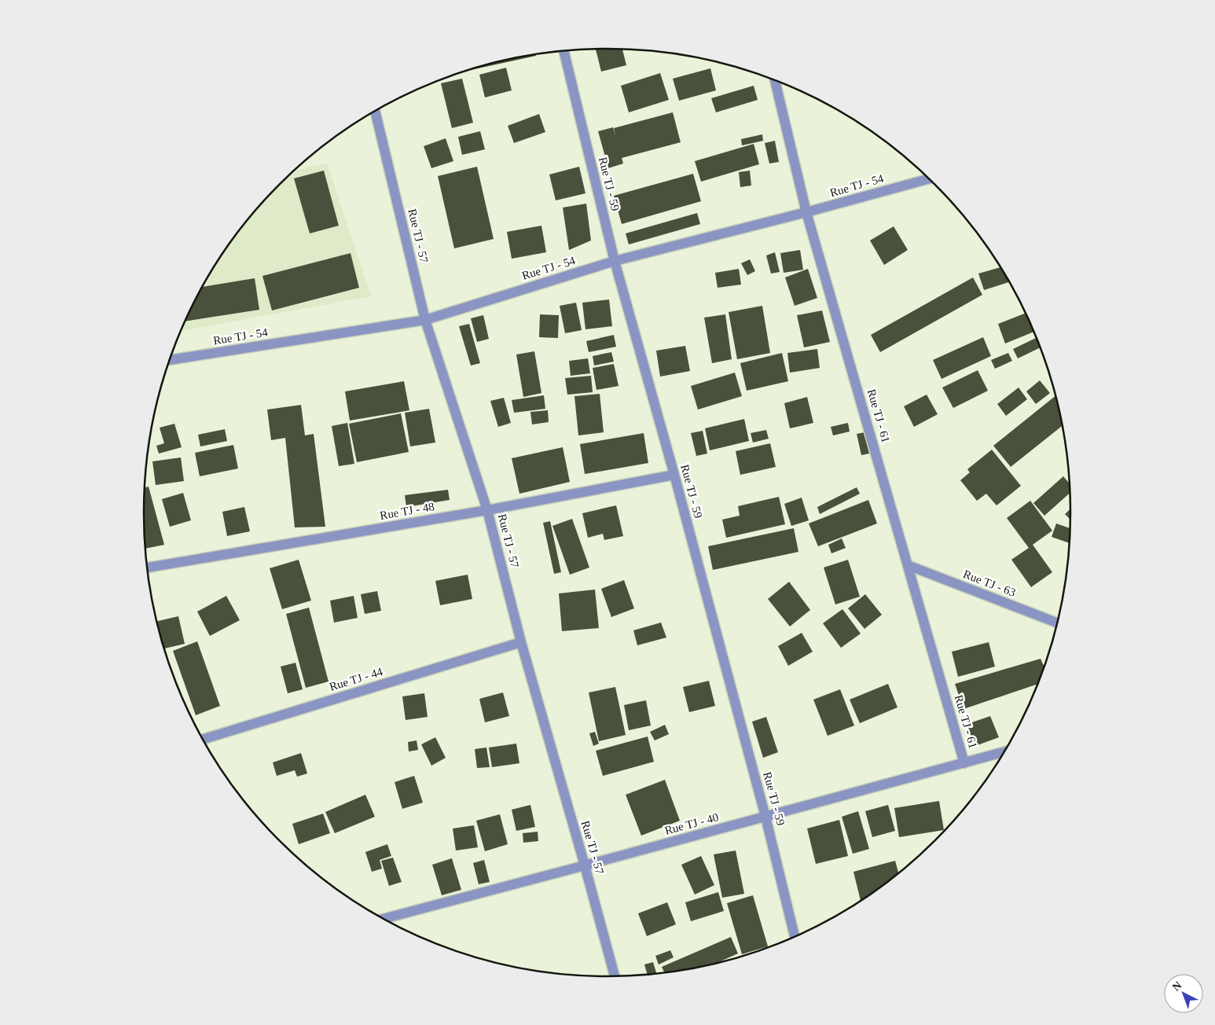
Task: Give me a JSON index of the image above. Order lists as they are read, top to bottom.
{
  "streets": {
    "street": [
      "Rue TJ - 59",
      "Rue TJ - 54",
      "Rue TJ - 57",
      "Rue TJ - 61",
      "Rue TJ - 48",
      "Rue TJ - 63",
      "Rue TJ - 44",
      "Rue TJ - 40"
    ]
  },
  "crossings": [
    ["Rue TJ - 59", "Rue TJ - 54"],
    ["Rue TJ - 59", "Rue TJ - 48"],
    ["Rue TJ - 59", "Rue TJ - 40"],
    ["Rue TJ - 54", "Rue TJ - 57"],
    ["Rue TJ - 54", "Rue TJ - 61"],
    ["Rue TJ - 57", "Rue TJ - 48"],
    ["Rue TJ - 57", "Rue TJ - 44"],
    ["Rue TJ - 57", "Rue TJ - 40"],
    ["Rue TJ - 61", "Rue TJ - 63"],
    ["Rue TJ - 61", "Rue TJ - 40"]
  ],
  "north": "top left"
}
